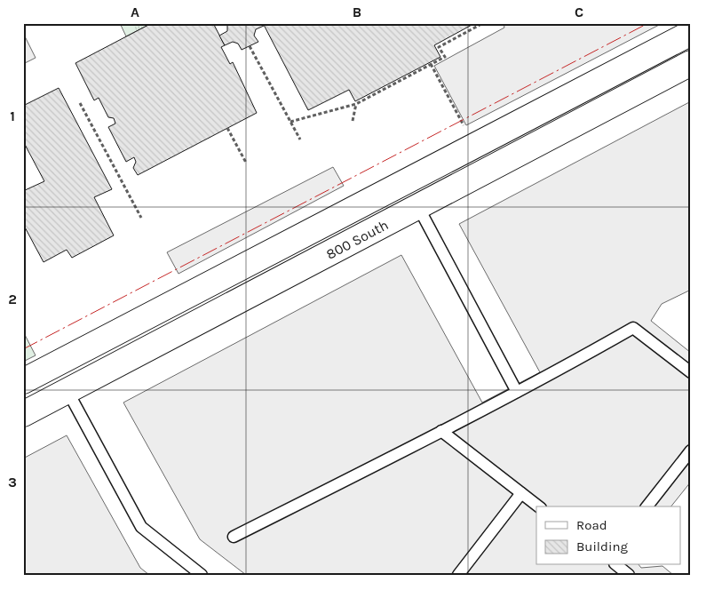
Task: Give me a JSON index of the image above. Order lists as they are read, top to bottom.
{
  "streets": {
    "street": ["800 South"]
  },
  "legend": ["Road", "Building"],
  "grid": {
    "columns": ["A", "B", "C"],
    "rows": ["1", "2", "3"]
  }
}
